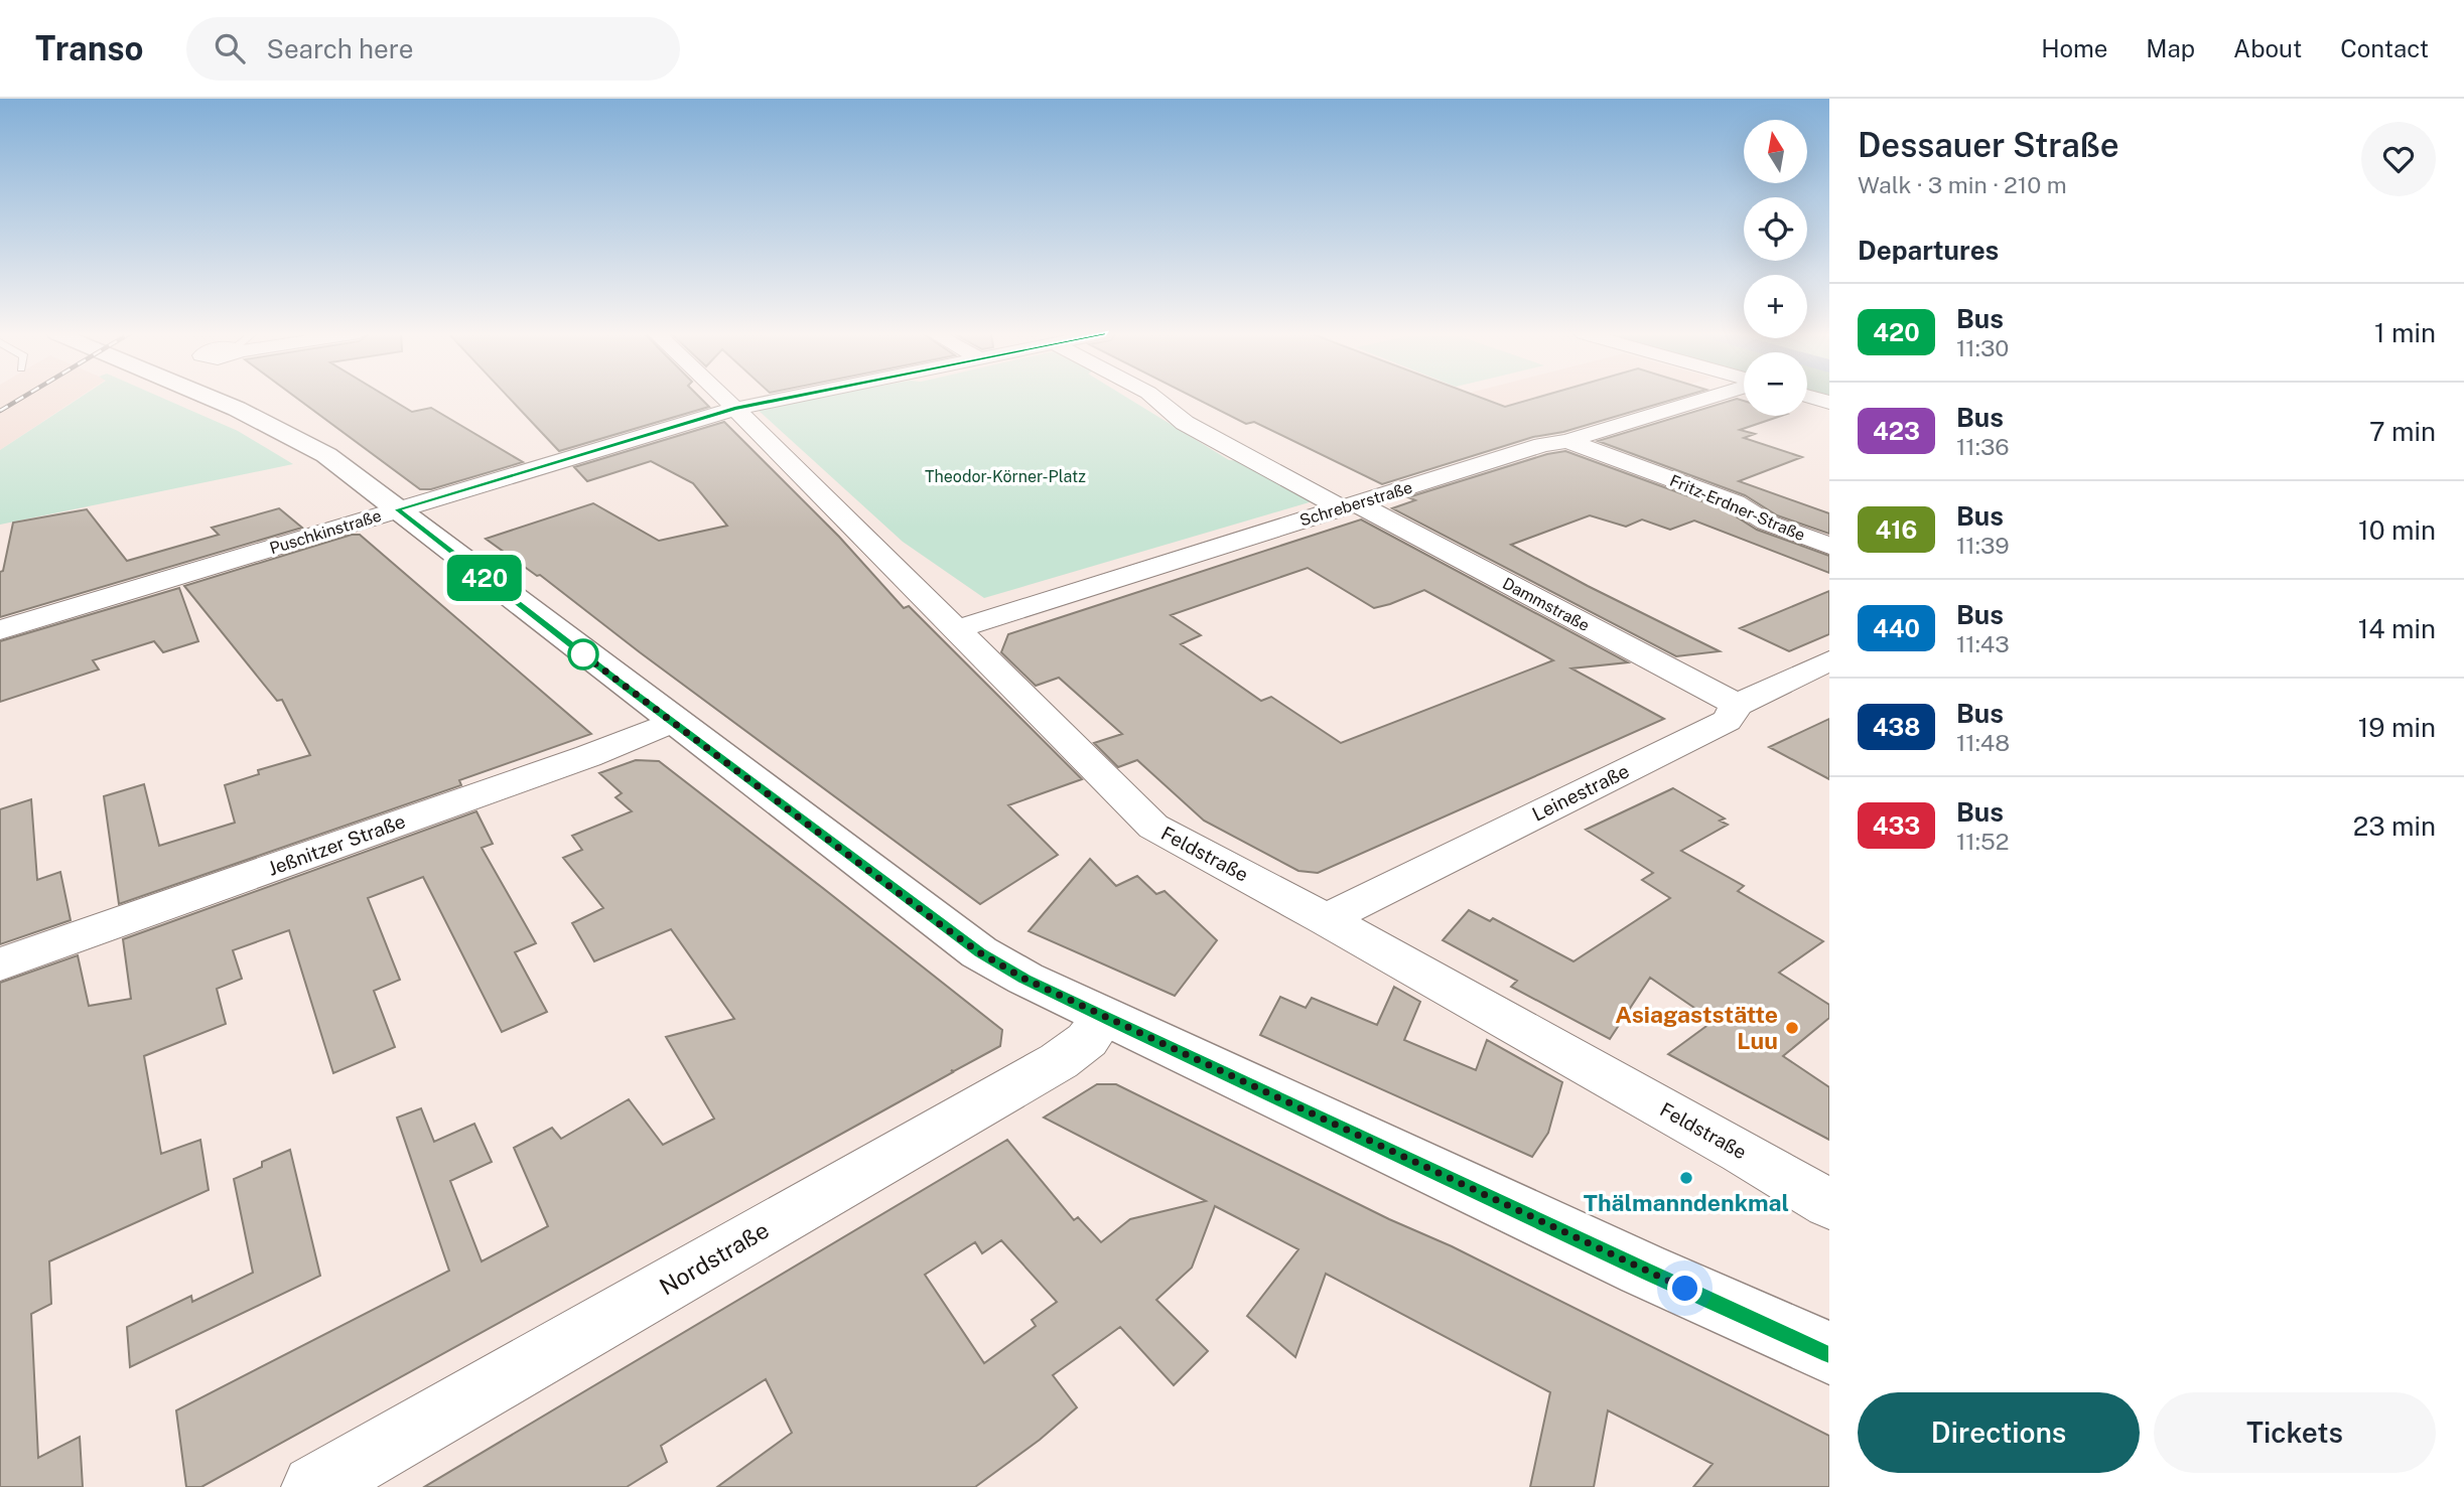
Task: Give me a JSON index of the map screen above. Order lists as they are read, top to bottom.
{
  "streets": {
    "street": [
      "Schreberstraße",
      "Fritz-Erdner-Straße",
      "Puschkinstraße",
      "Dammstraße",
      "Leinestraße",
      "Jeßnitzer Straße",
      "Feldstraße",
      "Nordstraße"
    ]
  },
  "crossings": [
    ["Schreberstraße", "Fritz-Erdner-Straße"],
    ["Schreberstraße", "Dammstraße"],
    ["Schreberstraße", "Feldstraße"],
    ["Puschkinstraße", "Feldstraße"],
    ["Dammstraße", "Leinestraße"],
    ["Leinestraße", "Feldstraße"]
  ],
  "parks": ["Theodor-Körner-Platz"],
  "places": ["Asiagaststätte Luu", "Thälmanndenkmal"],
  "lines": ["bus line 420"],
  "north": "top",
  "page": {
    "header": "Transo",
    "search": "Search here",
    "nav": [
      "Home",
      "Map",
      "About",
      "Contact"
    ],
    "on_map": "420",
    "heading": [
      ["Dessauer Straße", "Walk · 3 min · 210 m"],
      "Departures"
    ],
    "map_buttons": ["+", "−"],
    "list": [
      {
        "mark": "420",
        "name": "Bus",
        "note": "11:30",
        "value": "1 min"
      },
      {
        "mark": "423",
        "name": "Bus",
        "note": "11:36",
        "value": "7 min"
      },
      {
        "mark": "416",
        "name": "Bus",
        "note": "11:39",
        "value": "10 min"
      },
      {
        "mark": "440",
        "name": "Bus",
        "note": "11:43",
        "value": "14 min"
      },
      {
        "mark": "438",
        "name": "Bus",
        "note": "11:48",
        "value": "19 min"
      },
      {
        "mark": "433",
        "name": "Bus",
        "note": "11:52",
        "value": "23 min"
      }
    ],
    "buttons": ["Directions", "Tickets"]
  }
}
